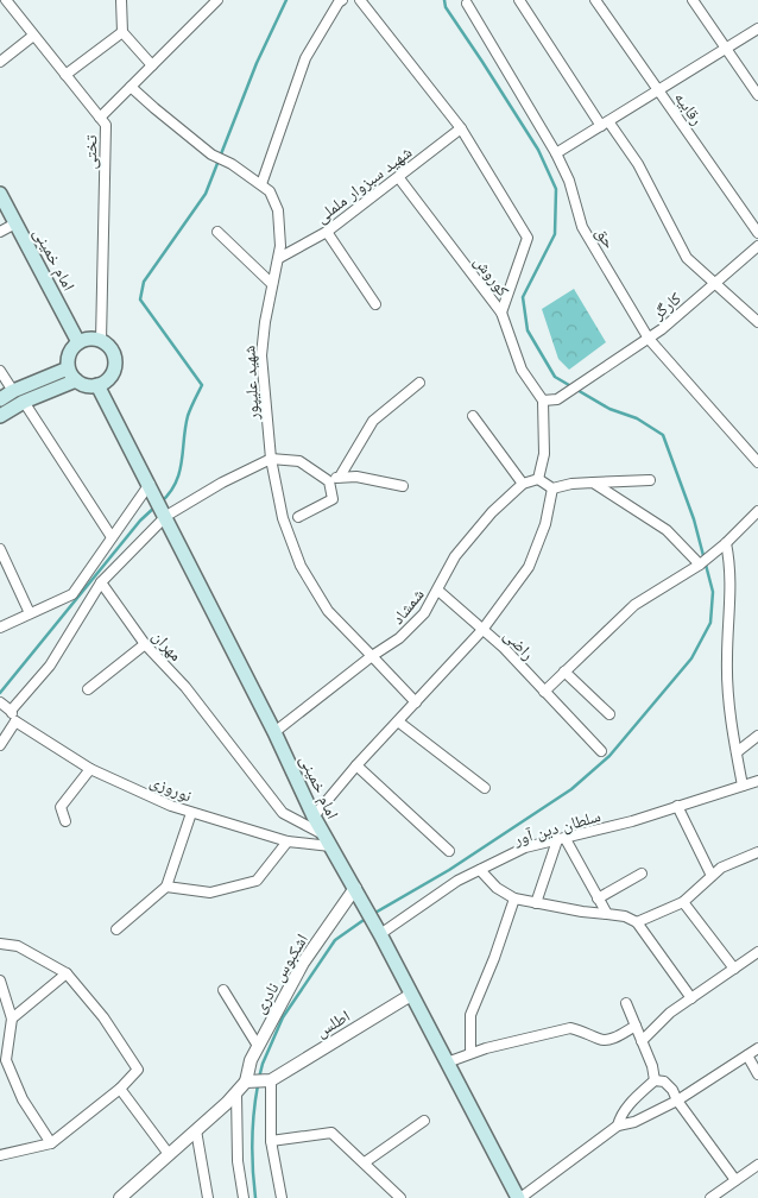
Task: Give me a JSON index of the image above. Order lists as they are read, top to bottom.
{
  "streets": {
    "main road": ["امام خمینی"],
    "street": [
      "رقابیه",
      "تختی",
      "شهید سبزوار ململی",
      "حق",
      "کوروش",
      "کارگر",
      "شهید علیپور",
      "شمشاد",
      "راضی",
      "مهران",
      "نوروزی",
      "سلطان دین آور",
      "اشکبوس نادری",
      "اطلس"
    ]
  },
  "crossings": [
    ["تختی", "امام خمینی"],
    ["شهید سبزوار ململی", "کوروش"],
    ["شهید سبزوار ململی", "شهید علیپور"],
    ["حق", "کارگر"],
    ["امام خمینی", "شمشاد"],
    ["امام خمینی", "راضی"],
    ["امام خمینی", "مهران"],
    ["امام خمینی", "نوروزی"],
    ["امام خمینی", "سلطان دین آور"],
    ["امام خمینی", "اشکبوس نادری"],
    ["امام خمینی", "اطلس"],
    ["کوروش", "کارگر"],
    ["شهید علیپور", "شمشاد"],
    ["شهید علیپور", "راضی"],
    ["مهران", "نوروزی"]
  ]
}
